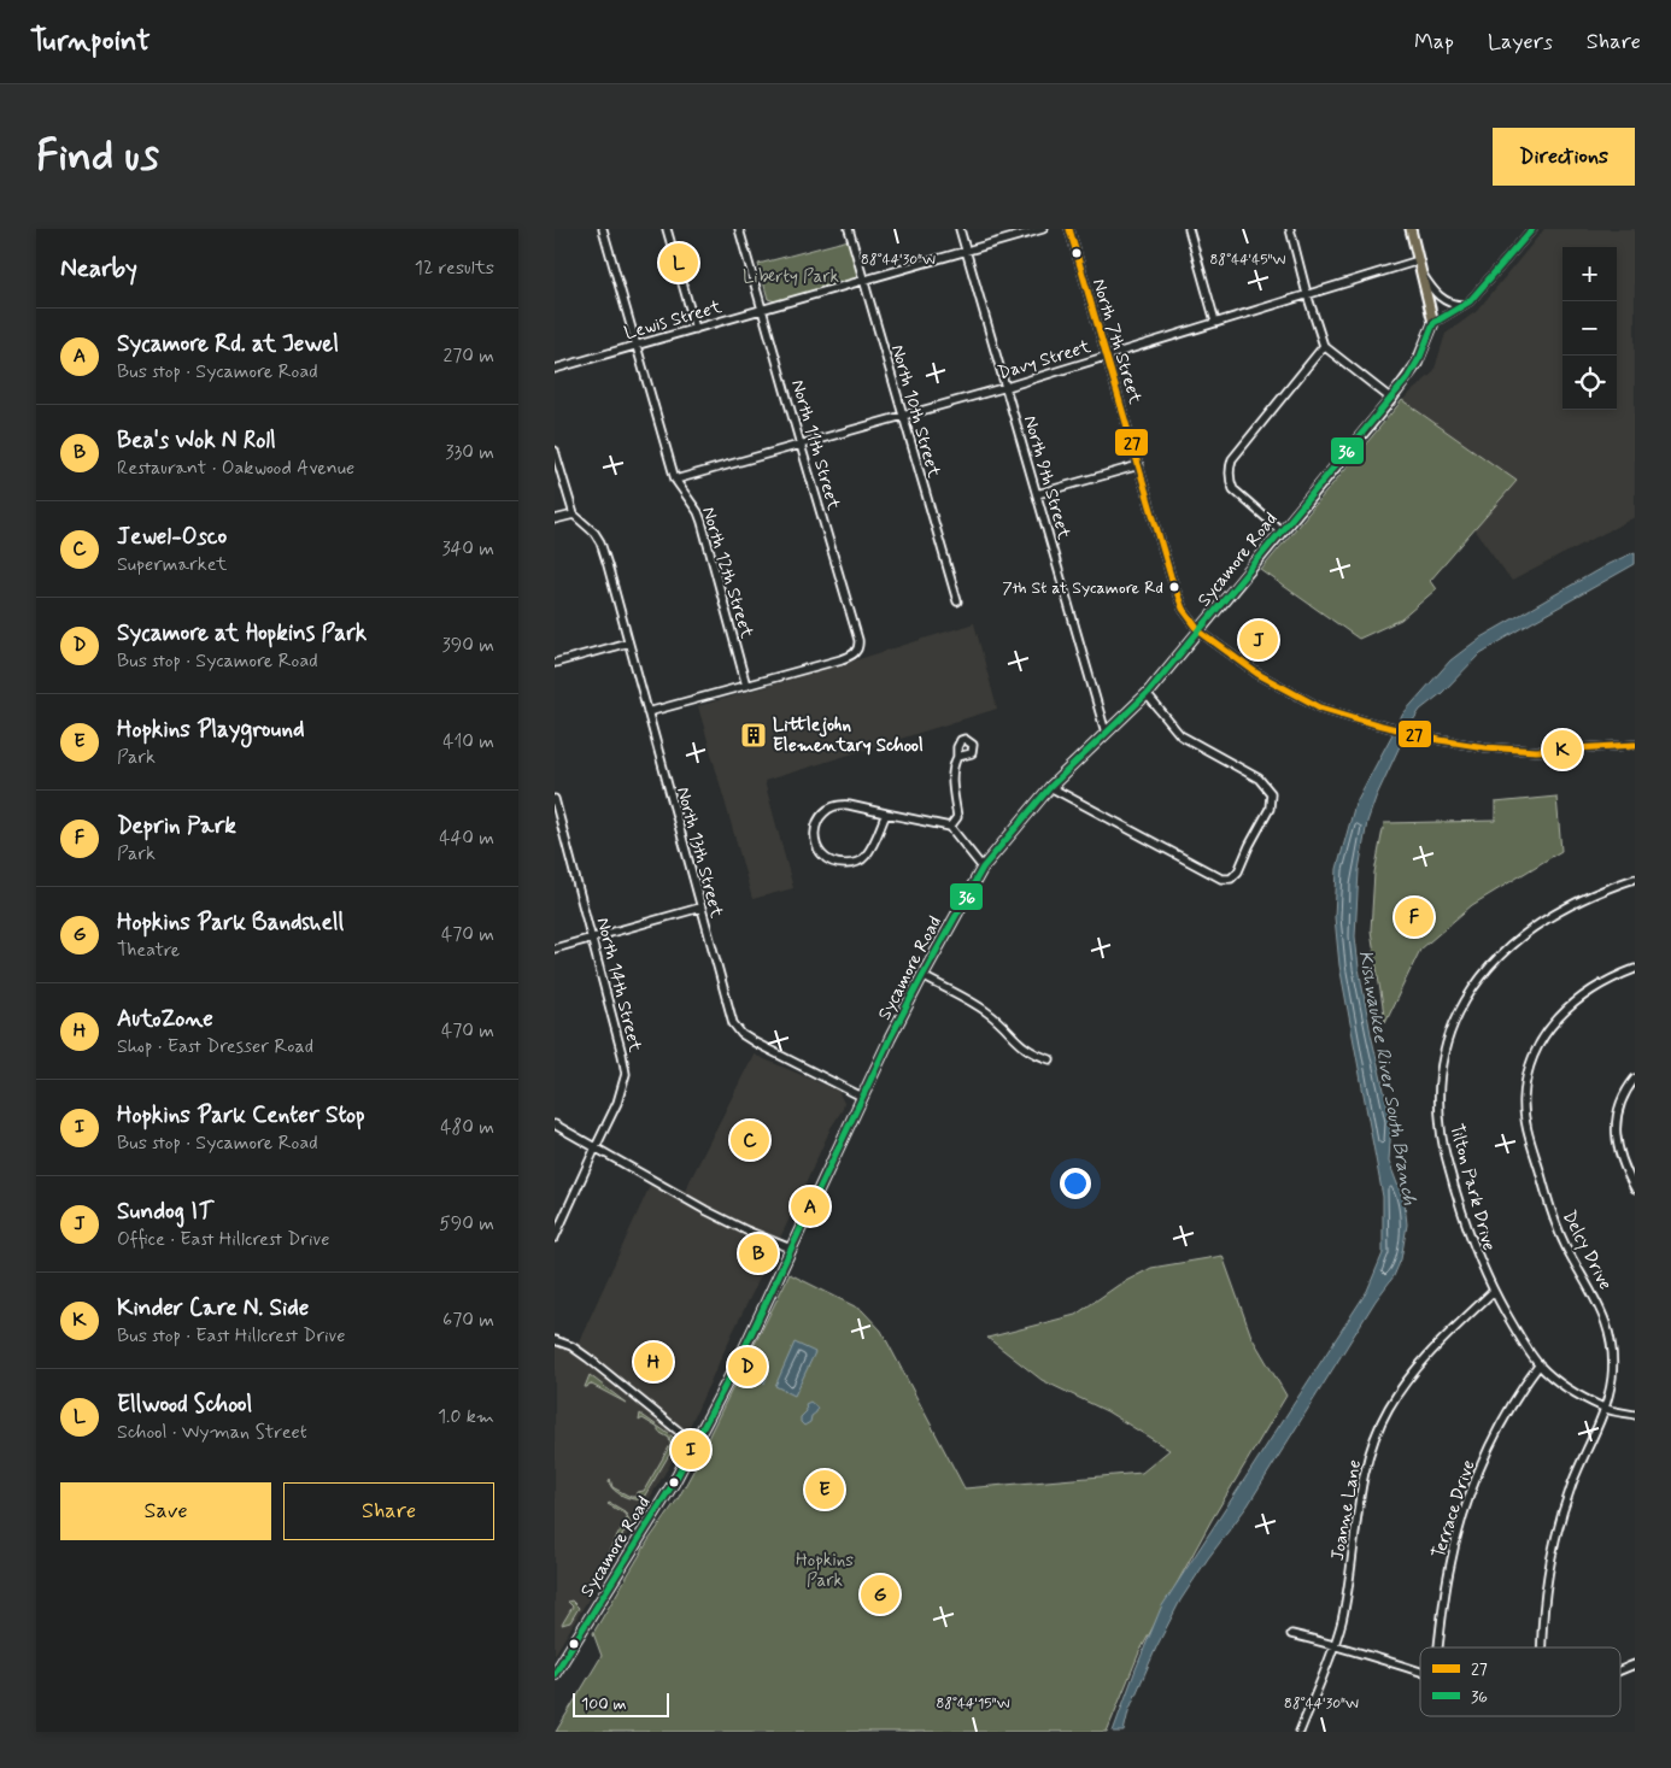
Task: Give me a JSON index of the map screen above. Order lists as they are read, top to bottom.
{
  "streets": {
    "main road": ["Sycamore Road"],
    "street": [
      "Lewis Street",
      "North 7th Street",
      "Davy Street",
      "North 10th Street",
      "North 11th Street",
      "North 9th Street",
      "North 12th Street",
      "North 13th Street",
      "North 14th Street",
      "Tilton Park Drive",
      "Delcy Drive",
      "Terrace Drive",
      "Joanne Lane"
    ]
  },
  "crossings": [
    ["Lewis Street", "North 10th Street"],
    ["Lewis Street", "North 11th Street"],
    ["Lewis Street", "North 9th Street"],
    ["Lewis Street", "North 12th Street"],
    ["North 7th Street", "Davy Street"],
    ["North 7th Street", "Sycamore Road"],
    ["Davy Street", "North 10th Street"],
    ["Davy Street", "North 11th Street"],
    ["Davy Street", "North 9th Street"],
    ["Davy Street", "North 12th Street"],
    ["North 11th Street", "North 12th Street"],
    ["North 9th Street", "Sycamore Road"],
    ["Sycamore Road", "North 13th Street"],
    ["Tilton Park Drive", "Delcy Drive"],
    ["Tilton Park Drive", "Terrace Drive"],
    ["Tilton Park Drive", "Joanne Lane"]
  ],
  "water": ["Kishwaukee River South Branch"],
  "parks": ["Liberty Park", "Hopkins Park"],
  "places": {
    "other": ["7th St at Sycamore Rd"],
    "building": ["Littlejohn Elementary School"]
  },
  "lines": ["transit line 27", "transit line 36"],
  "legend": ["27", "36"],
  "scale_bar": "100 m",
  "page": {
    "header": "Turnpoint",
    "nav": ["Map", "Layers", "Share"],
    "buttons": [
      "Directions",
      ["Save", "Share"]
    ],
    "title": "Find us",
    "heading": ["Nearby", "12 results"],
    "pins": [
      "L",
      "J",
      "K",
      "F",
      "C",
      "A",
      "B",
      "H",
      "D",
      "I",
      "E",
      "G"
    ],
    "map_buttons": ["+", "−"],
    "list": [
      {
        "mark": "A",
        "name": "Sycamore Rd. at Jewel",
        "note": "Bus stop · Sycamore Road",
        "value": "270 m"
      },
      {
        "mark": "B",
        "name": "Bea's Wok N Roll",
        "note": "Restaurant · Oakwood Avenue",
        "value": "330 m"
      },
      {
        "mark": "C",
        "name": "Jewel-Osco",
        "note": "Supermarket",
        "value": "340 m"
      },
      {
        "mark": "D",
        "name": "Sycamore at Hopkins Park",
        "note": "Bus stop · Sycamore Road",
        "value": "390 m"
      },
      {
        "mark": "E",
        "name": "Hopkins Playground",
        "note": "Park",
        "value": "410 m"
      },
      {
        "mark": "F",
        "name": "Deprin Park",
        "note": "Park",
        "value": "440 m"
      },
      {
        "mark": "G",
        "name": "Hopkins Park Bandshell",
        "note": "Theatre",
        "value": "470 m"
      },
      {
        "mark": "H",
        "name": "AutoZone",
        "note": "Shop · East Dresser Road",
        "value": "470 m"
      },
      {
        "mark": "I",
        "name": "Hopkins Park Center Stop",
        "note": "Bus stop · Sycamore Road",
        "value": "480 m"
      },
      {
        "mark": "J",
        "name": "Sundog IT",
        "note": "Office · East Hillcrest Drive",
        "value": "590 m"
      },
      {
        "mark": "K",
        "name": "Kinder Care N. Side",
        "note": "Bus stop · East Hillcrest Drive",
        "value": "670 m"
      },
      {
        "mark": "L",
        "name": "Ellwood School",
        "note": "School · Wyman Street",
        "value": "1.0 km"
      }
    ],
    "scale": "100 m"
  },
  "coordinates": ["88°44'30\"W", "88°44'45\"W", "88°44'15\"W"]
}
